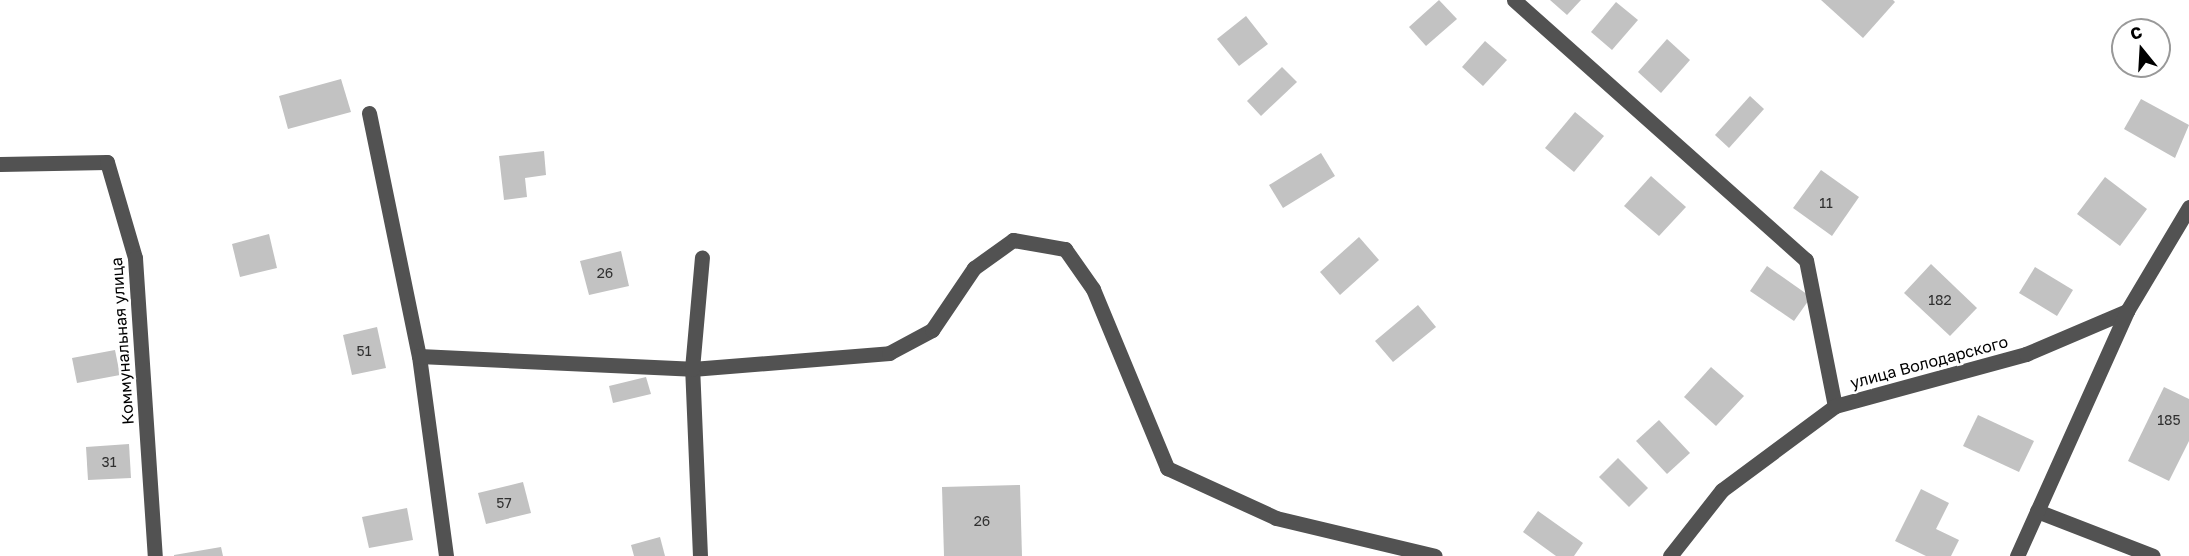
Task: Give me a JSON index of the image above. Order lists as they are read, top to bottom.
{
  "streets": {
    "street": ["Коммунальная улица", "улица Володарского"]
  },
  "house_numbers": [
    "11",
    "26",
    "182",
    "51",
    "185",
    "31",
    "57",
    "26"
  ],
  "north": "top"
}
